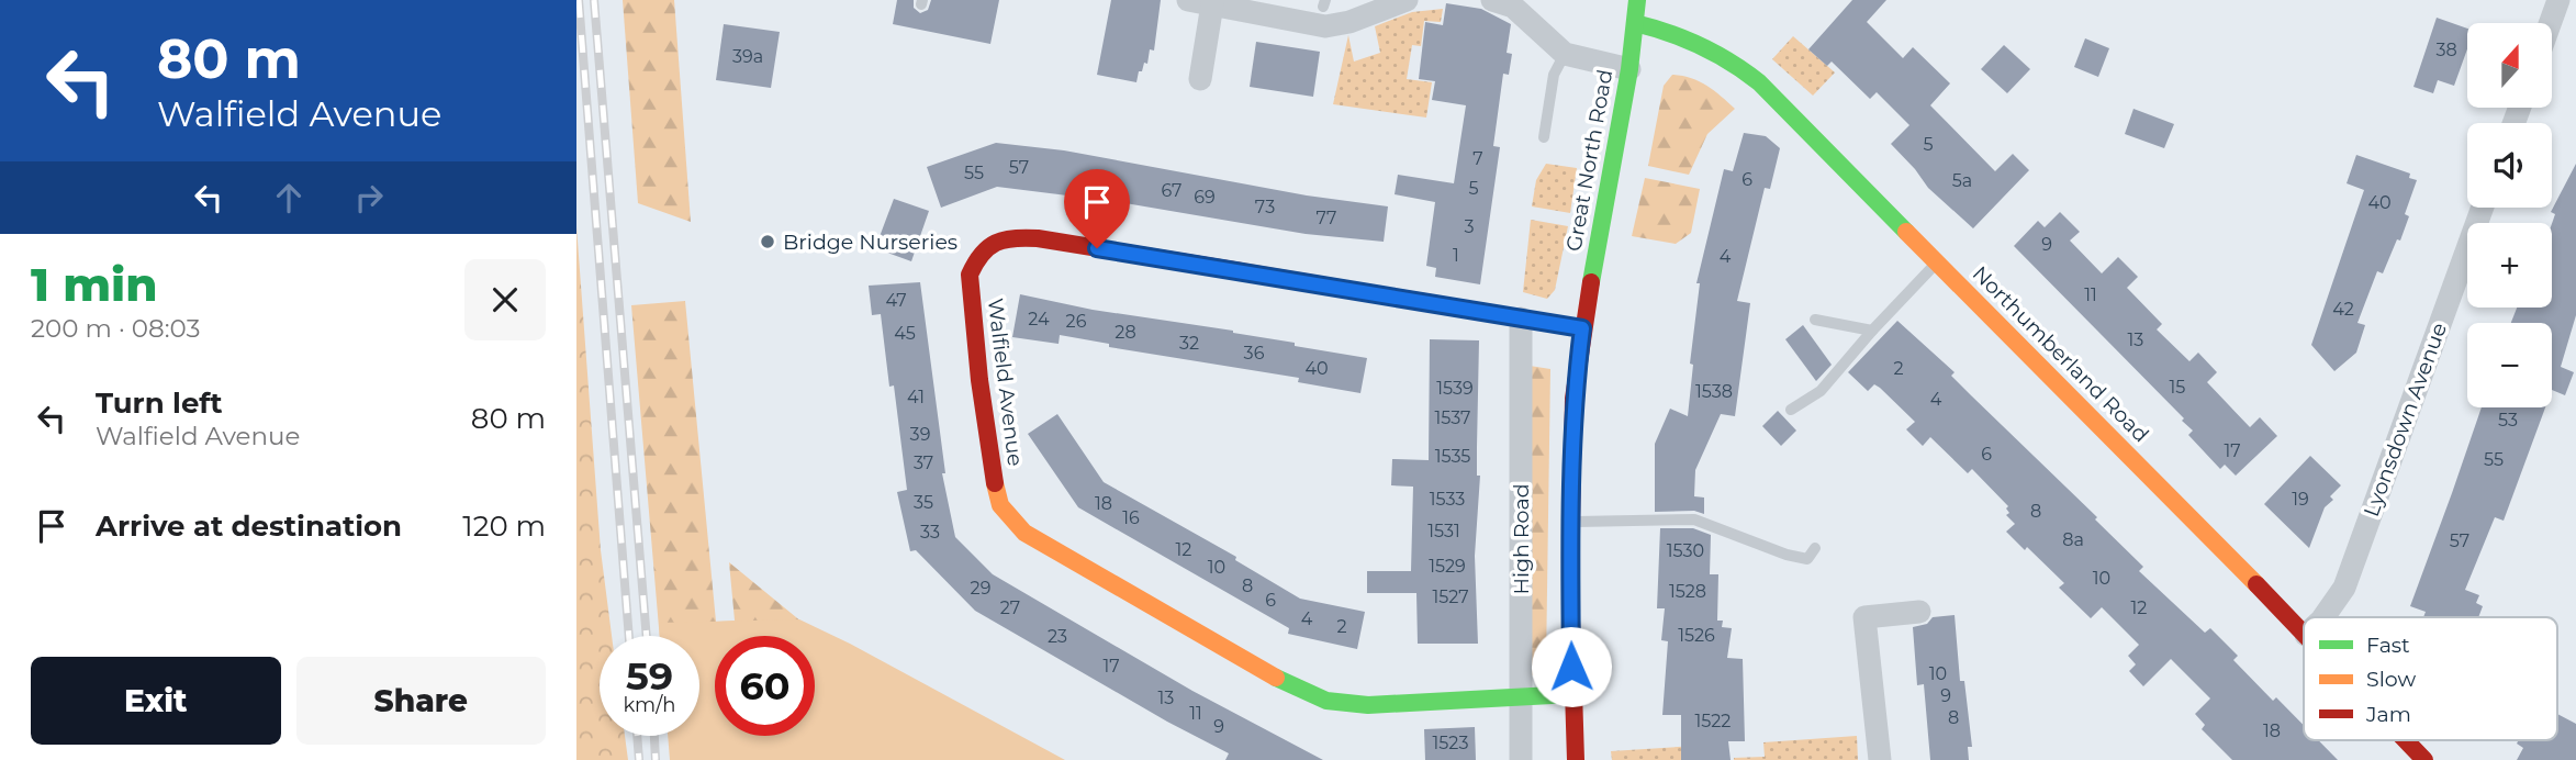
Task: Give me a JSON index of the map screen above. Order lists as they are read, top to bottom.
{
  "streets": {
    "street": [
      "Great North Road",
      "Northumberland Road",
      "Walfield Avenue",
      "Lyonsdown Avenue",
      "High Road"
    ]
  },
  "crossings": [
    ["Great North Road", "Northumberland Road"],
    ["Great North Road", "Walfield Avenue"],
    ["Walfield Avenue", "High Road"]
  ],
  "places": ["Bridge Nurseries"],
  "house_numbers": [
    "38",
    "39a",
    "5",
    "7",
    "57",
    "55",
    "6",
    "5a",
    "5",
    "67",
    "69",
    "40",
    "73",
    "77",
    "3",
    "9",
    "1",
    "4",
    "11",
    "47",
    "42",
    "24",
    "26",
    "28",
    "45",
    "13",
    "32",
    "36",
    "40",
    "2",
    "15",
    "1539",
    "1538",
    "41",
    "4",
    "1537",
    "53",
    "39",
    "17",
    "6",
    "1535",
    "55",
    "37",
    "1533",
    "19",
    "35",
    "18",
    "8",
    "16",
    "1531",
    "33",
    "8a",
    "57",
    "12",
    "1530",
    "1529",
    "10",
    "10",
    "8",
    "29",
    "1528",
    "1527",
    "6",
    "27",
    "12",
    "4",
    "2",
    "1526",
    "23",
    "17",
    "10",
    "9",
    "13",
    "11",
    "8",
    "1522",
    "9",
    "18",
    "1523"
  ],
  "legend": ["Fast", "Slow", "Jam"],
  "north": "top",
  "page": {
    "turn": ["80 m", "Walfield Avenue"],
    "map_buttons": ["+", "−"],
    "heading": ["1 min", "200 m · 08:03"],
    "list": [
      {
        "name": "Turn left",
        "note": "Walfield Avenue",
        "value": "80 m"
      },
      {
        "name": "Arrive at destination",
        "value": "120 m"
      }
    ],
    "speed": "59 km/h",
    "limit": "60",
    "buttons": ["Exit", "Share"]
  }
}
